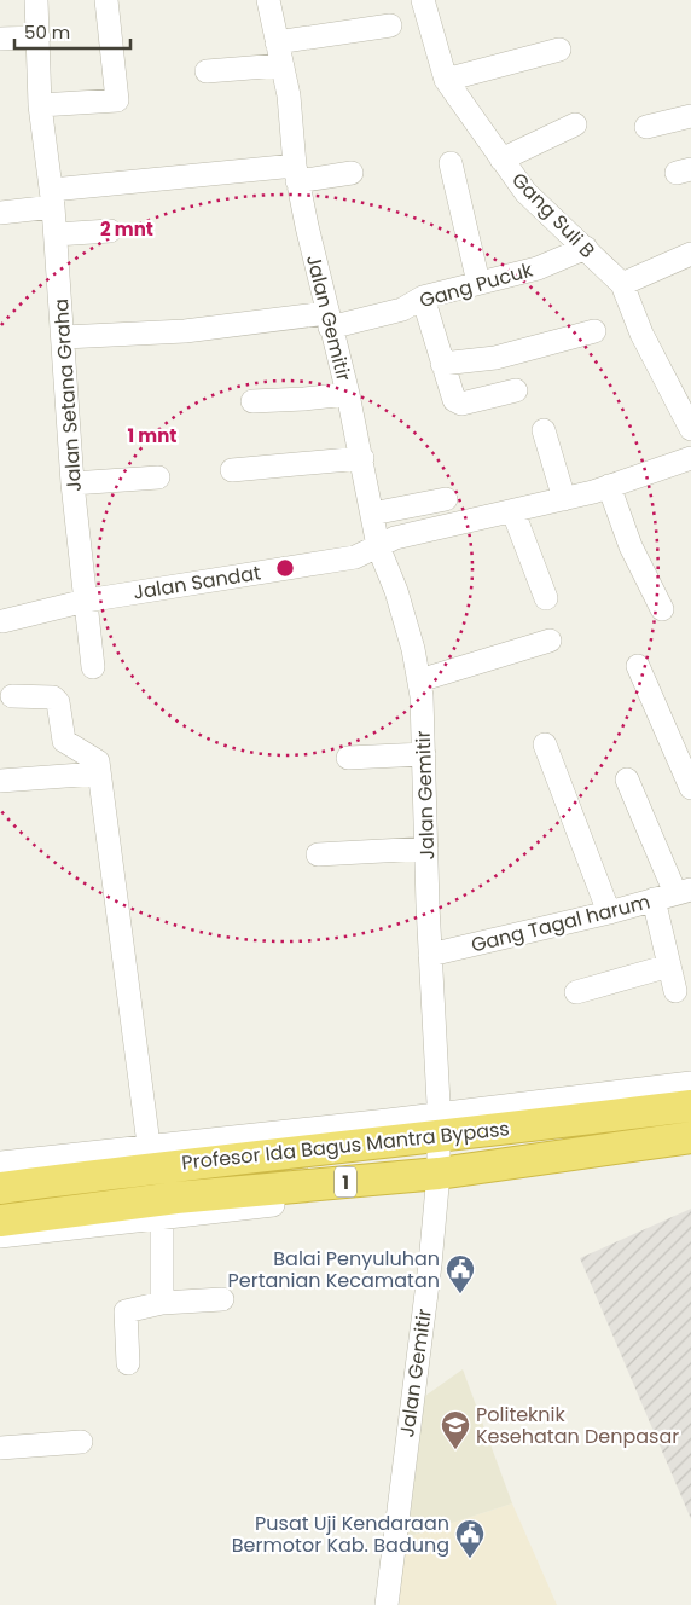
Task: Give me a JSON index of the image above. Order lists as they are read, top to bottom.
{
  "streets": {
    "highway": ["Profesor Ida Bagus Mantra Bypass", "1"],
    "street": [
      "Gang Suli B",
      "Gang Pucuk",
      "Jalan Gemitir",
      "Jalan Setana Graha",
      "Jalan Sandat",
      "Gang Tagal harum"
    ]
  },
  "crossings": [
    ["Gang Suli B", "Gang Pucuk"],
    ["Gang Pucuk", "Jalan Gemitir"],
    ["Gang Pucuk", "Jalan Setana Graha"],
    ["Jalan Gemitir", "Jalan Sandat"],
    ["Jalan Gemitir", "Gang Tagal harum"],
    ["Jalan Gemitir", "Profesor Ida Bagus Mantra Bypass"],
    ["Jalan Setana Graha", "Jalan Sandat"]
  ],
  "places": {
    "public building": ["Balai Penyuluhan Pertanian Kecamatan", "Pusat Uji Kendaraan Bermotor Kab. Badung"],
    "school or university": ["Politeknik Kesehatan Denpasar"]
  },
  "scale_bar": "50 m",
  "rings": ["2 mnt", "1 mnt"]
}
